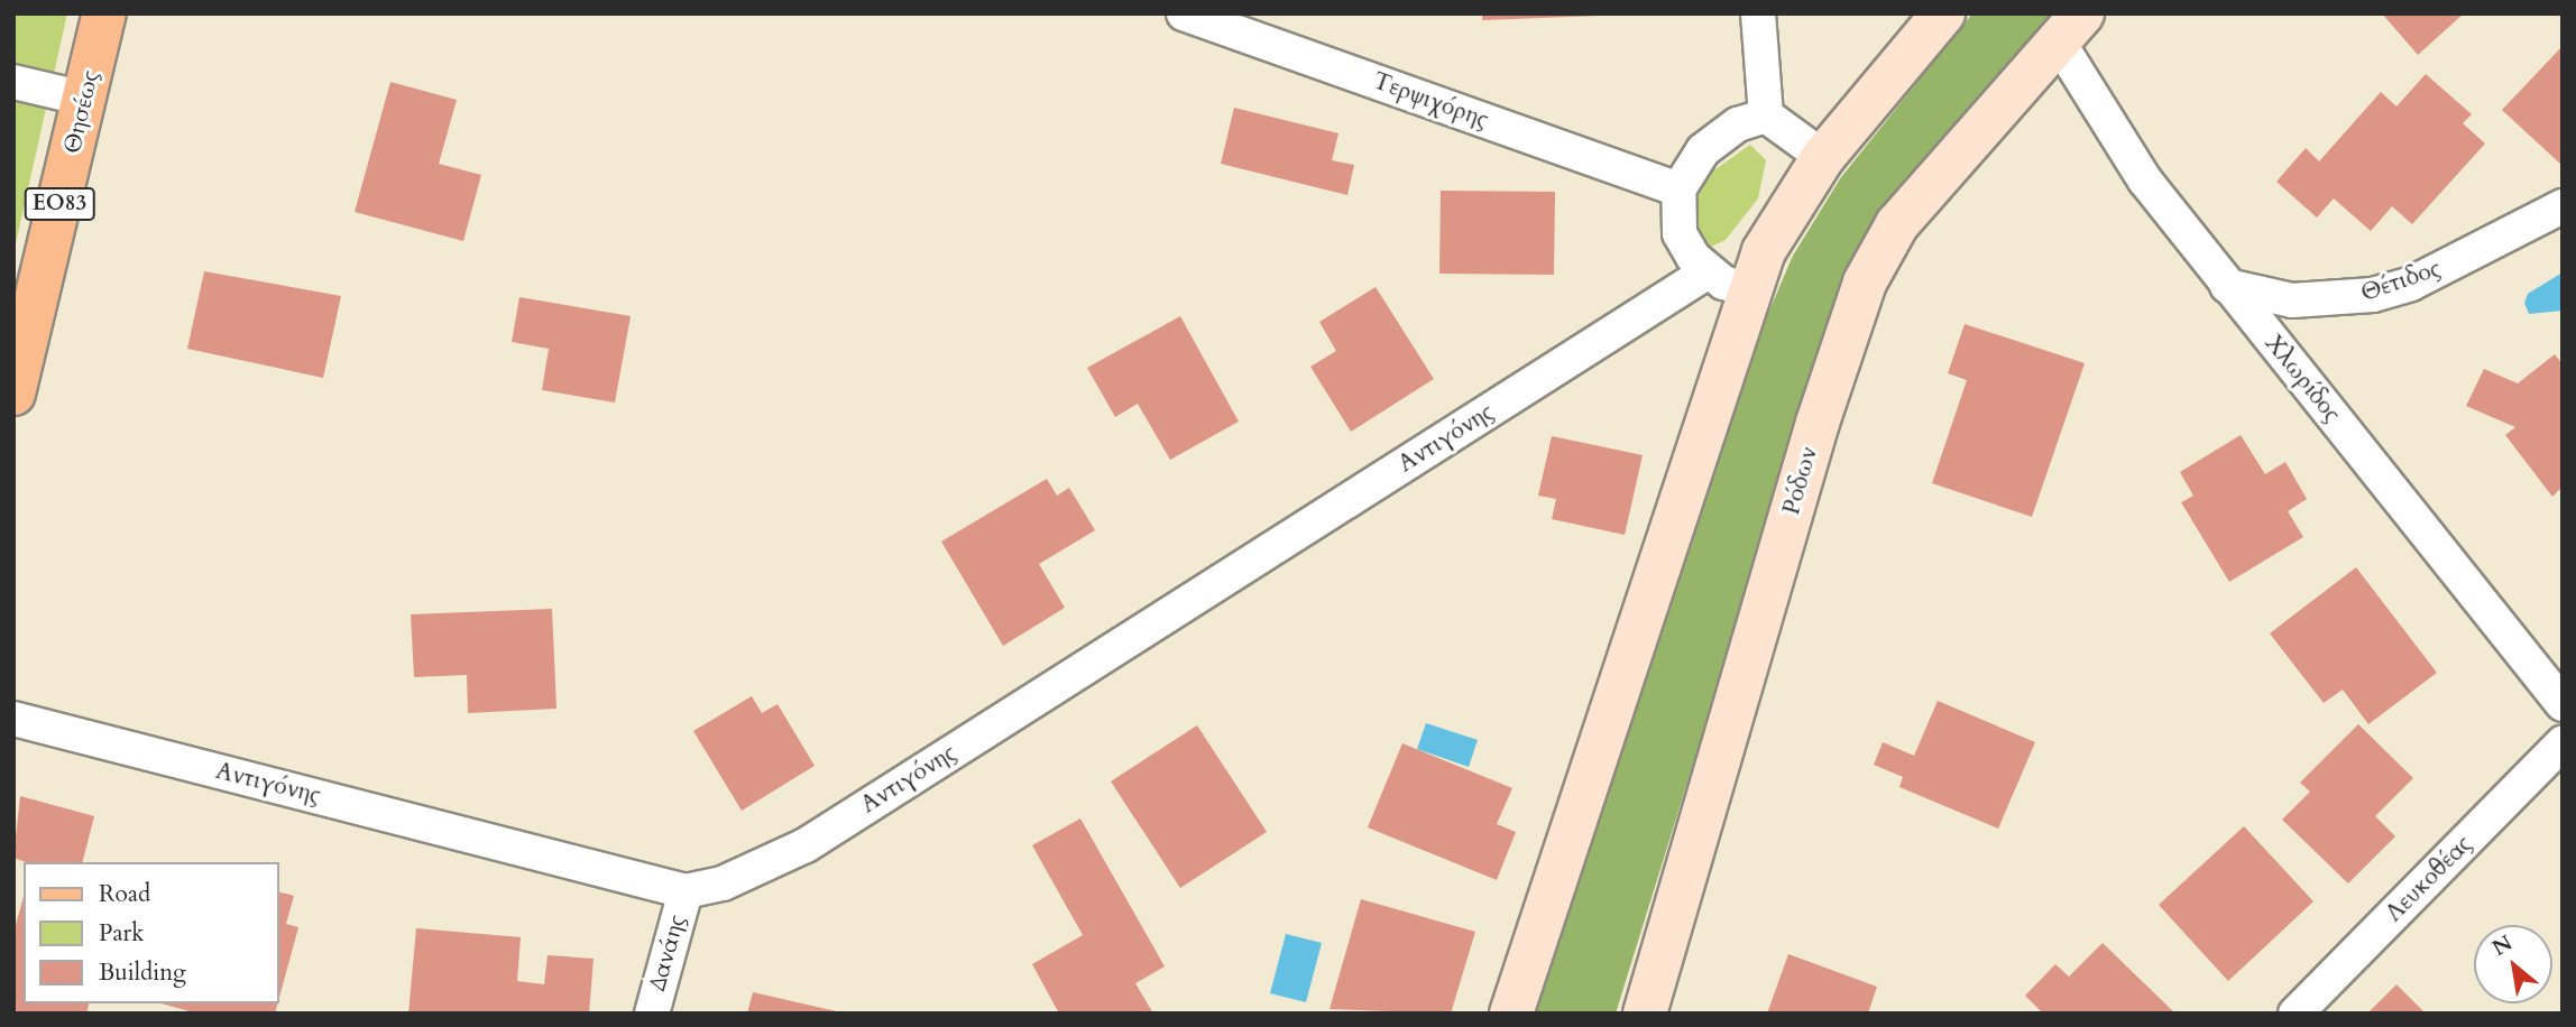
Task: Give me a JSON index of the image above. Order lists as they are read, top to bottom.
{
  "streets": {
    "main road": ["Θησέως", "ΕΟ83"],
    "street": [
      "Τερψιχόρης",
      "Θέτιδος",
      "Χλωρίδος",
      "Αντιγόνης",
      "Ρόδων",
      "Λευκοθέας",
      "Δανάης"
    ]
  },
  "crossings": [
    ["Θέτιδος", "Χλωρίδος"],
    ["Χλωρίδος", "Ρόδων"],
    ["Αντιγόνης", "Δανάης"]
  ],
  "legend": ["Road", "Park", "Building"],
  "north": "top left"
}
